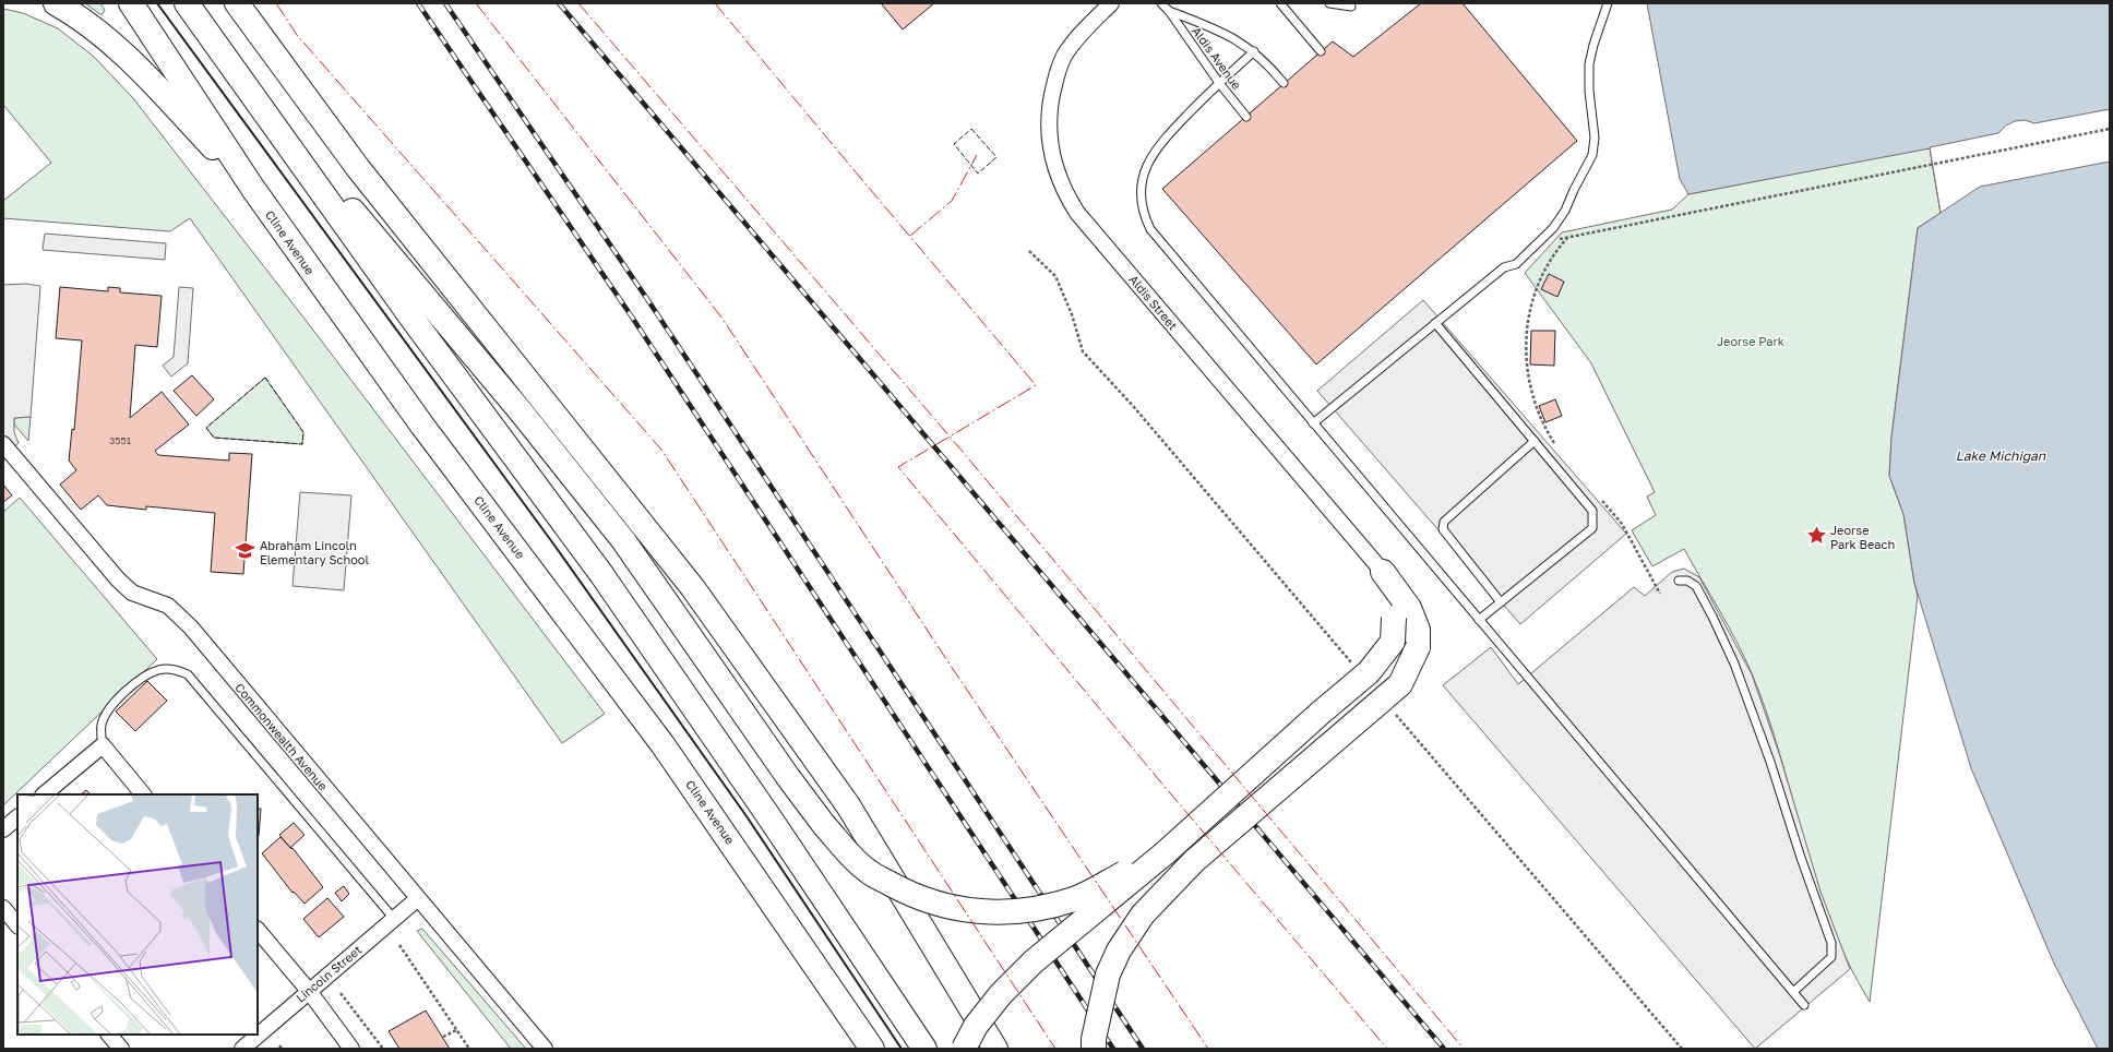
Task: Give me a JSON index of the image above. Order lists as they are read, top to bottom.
{
  "streets": {
    "highway": ["Cline Avenue"],
    "street": ["Aldis Street", "Commonwealth Avenue", "Lincoln Street"],
    "lane": ["Aldis Avenue"]
  },
  "crossings": [
    ["Commonwealth Avenue", "Lincoln Street"]
  ],
  "water": ["Lake Michigan"],
  "parks": ["Jeorse Park"],
  "places": {
    "place": ["Jeorse Park Beach"],
    "school or university": ["Abraham Lincoln Elementary School"]
  },
  "house_numbers": ["3551"]
}
